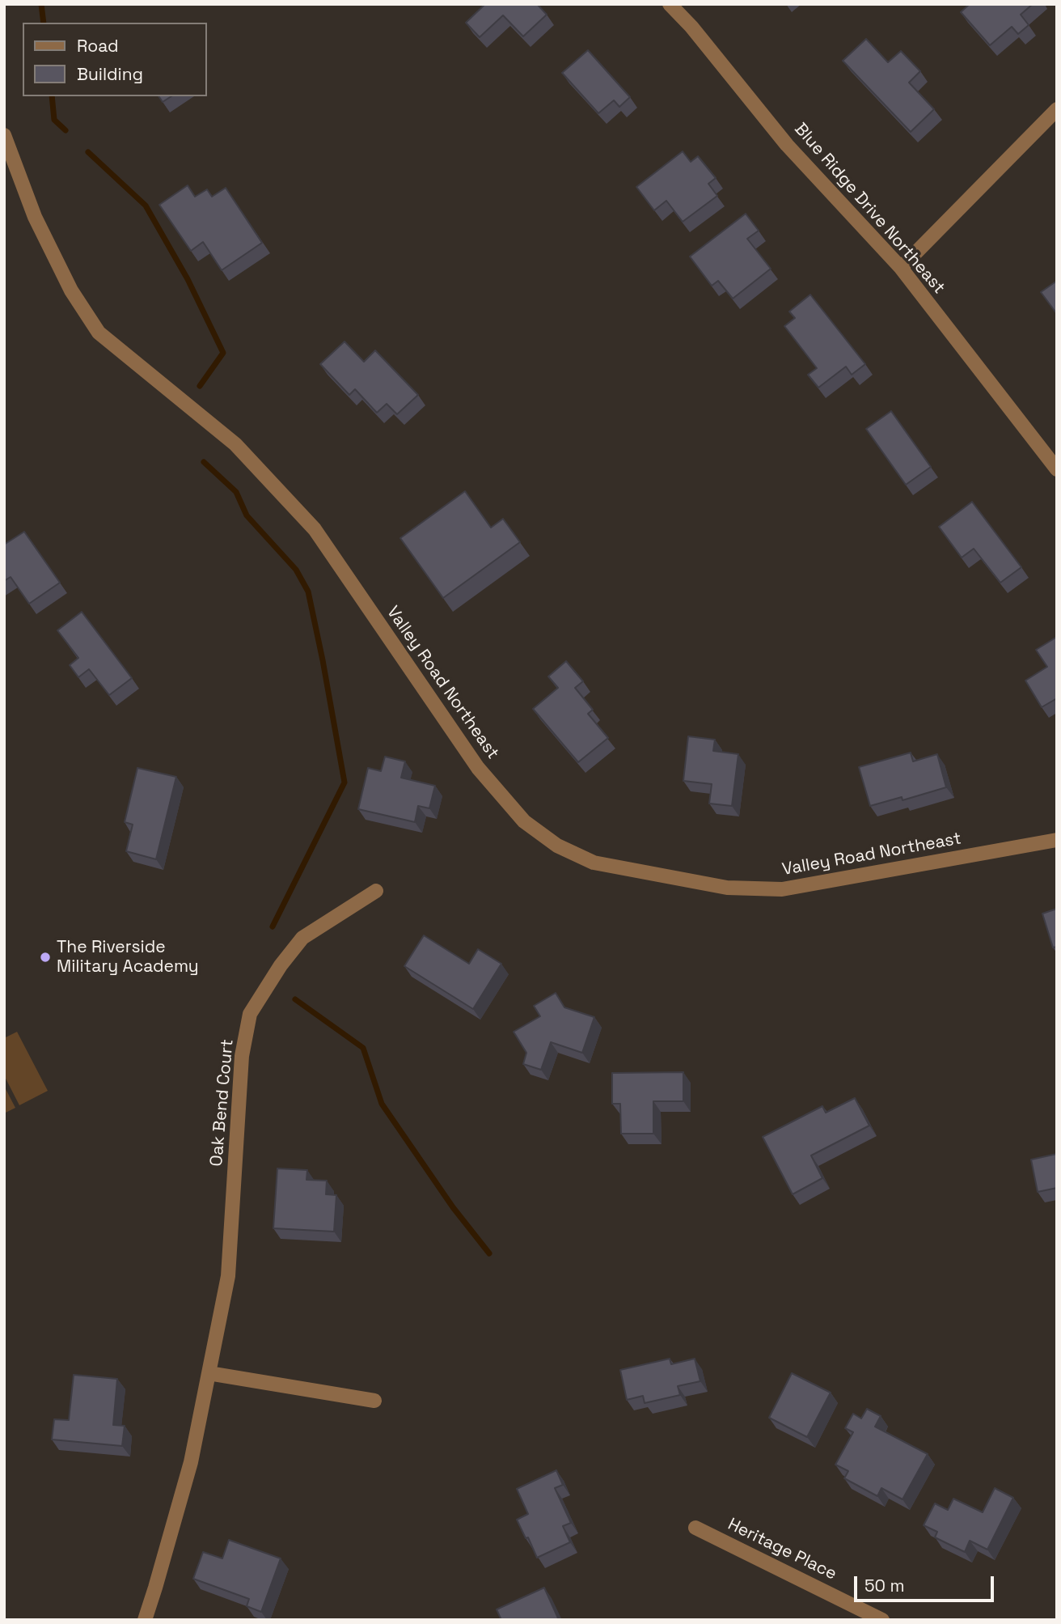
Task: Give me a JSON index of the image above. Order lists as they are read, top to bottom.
{
  "streets": {
    "street": [
      "Blue Ridge Drive Northeast",
      "Valley Road Northeast",
      "Oak Bend Court",
      "Heritage Place"
    ]
  },
  "places": ["The Riverside Military Academy"],
  "legend": ["Road", "Building"],
  "scale_bar": "50 m"
}
